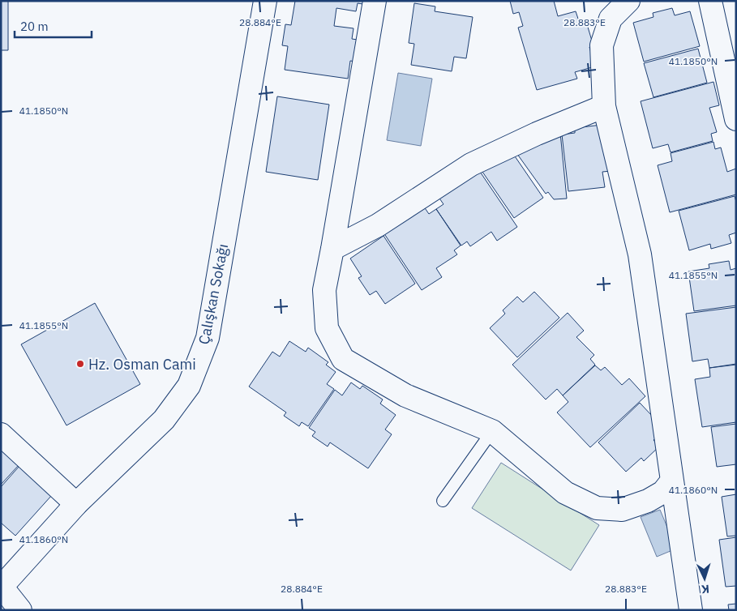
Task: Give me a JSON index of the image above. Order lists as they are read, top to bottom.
{
  "streets": {
    "street": ["Çalışkan Sokağı"]
  },
  "places": ["Hz. Osman Cami"],
  "scale_bar": "20 m",
  "north": "bottom",
  "coordinates": [
    "28.884°E",
    "28.883°E",
    "41.1850°N",
    "41.1855°N",
    "41.1860°N"
  ]
}
